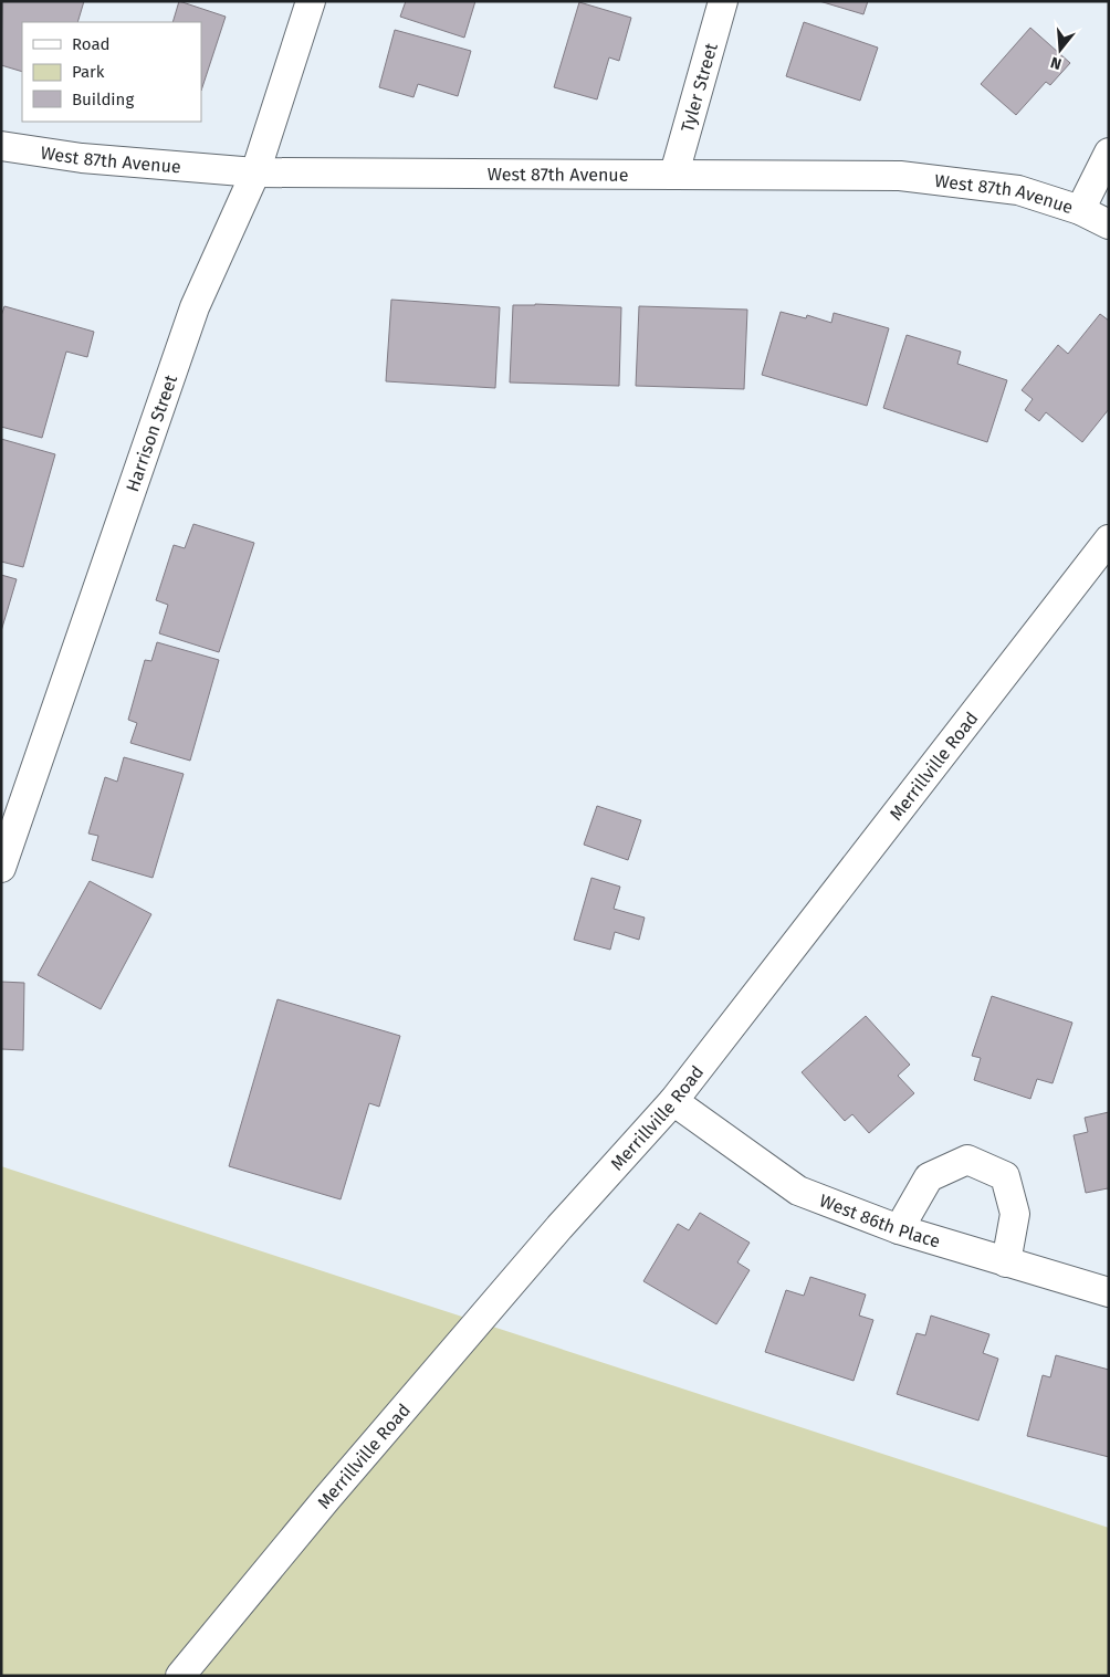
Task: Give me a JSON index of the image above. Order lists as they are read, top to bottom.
{
  "streets": {
    "street": [
      "Tyler Street",
      "West 87th Avenue",
      "Harrison Street",
      "Merrillville Road",
      "West 86th Place"
    ]
  },
  "crossings": [
    ["Tyler Street", "West 87th Avenue"],
    ["West 87th Avenue", "Harrison Street"],
    ["Merrillville Road", "West 86th Place"]
  ],
  "legend": ["Road", "Park", "Building"],
  "north": "bottom"
}
